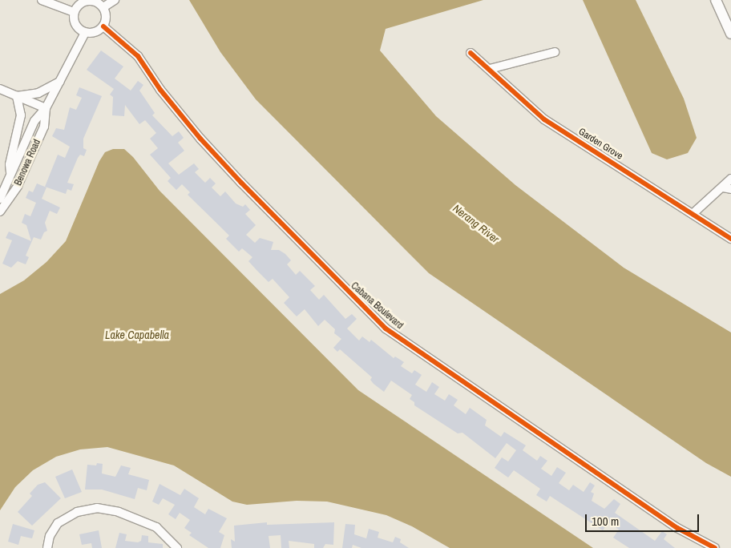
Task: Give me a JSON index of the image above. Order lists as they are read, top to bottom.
{
  "streets": {
    "street": ["Garden Grove", "Benowa Road", "Cabana Boulevard"]
  },
  "crossings": [
    ["Benowa Road", "Cabana Boulevard"]
  ],
  "water": ["Nerang River", "Lake Capabella"],
  "scale_bar": "100 m"
}
